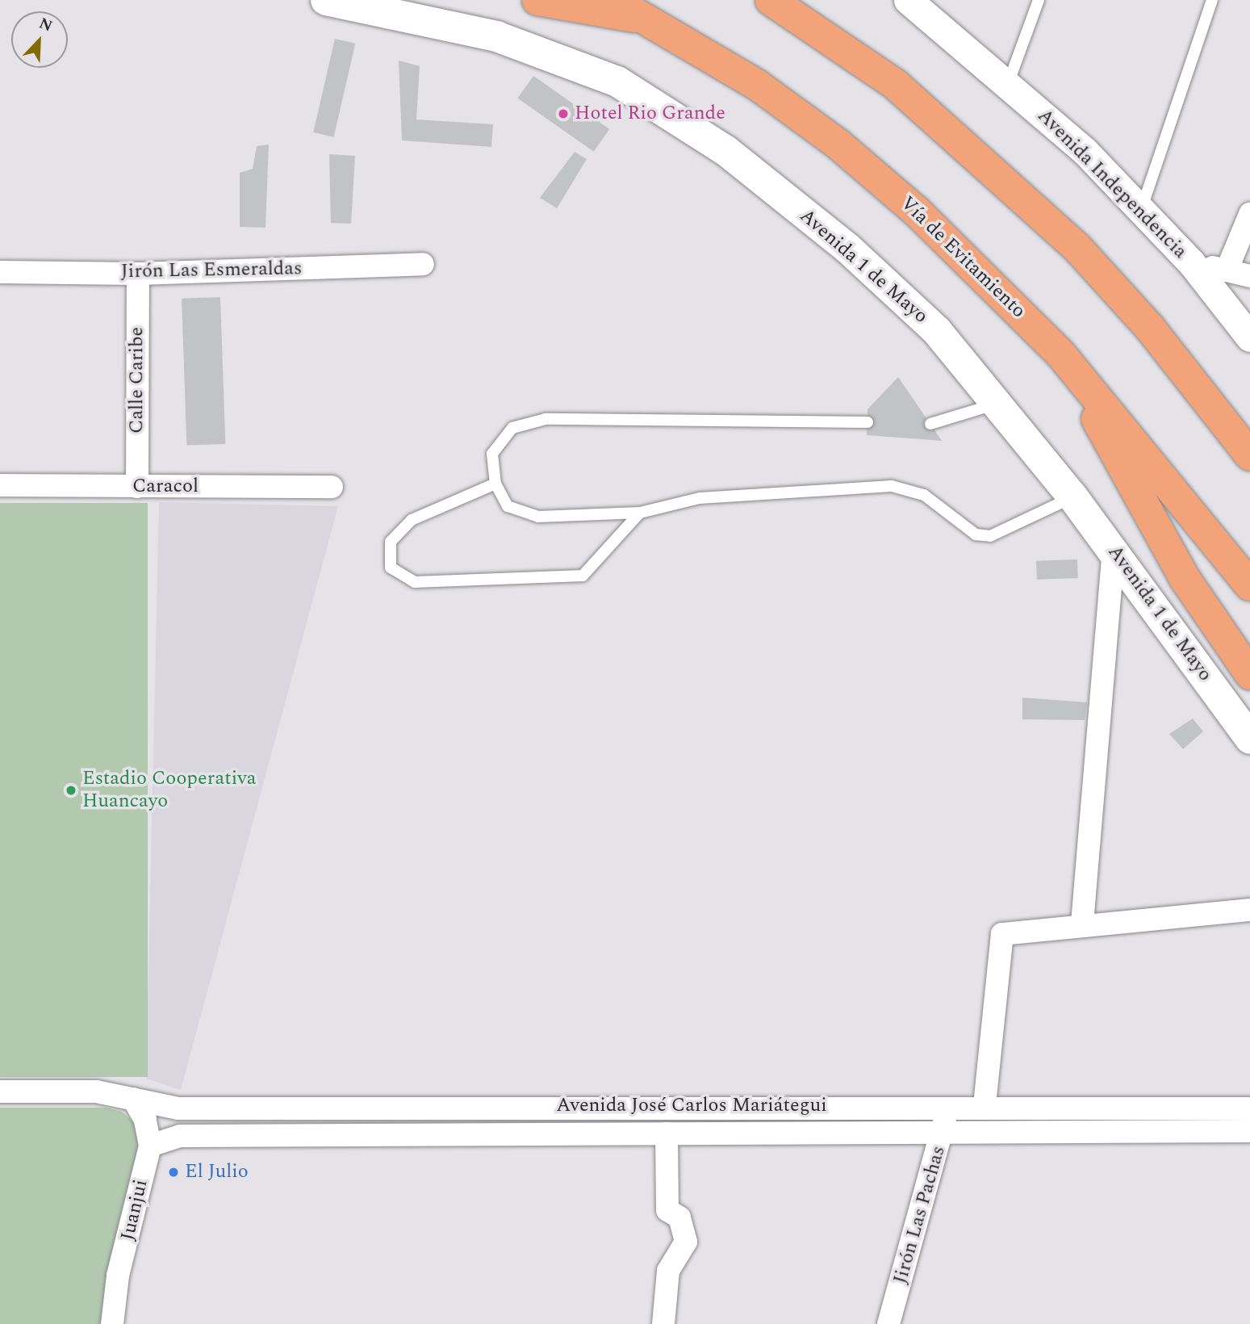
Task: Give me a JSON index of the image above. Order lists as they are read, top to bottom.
{
  "streets": {
    "highway": ["Vía de Evitamiento"],
    "main road": ["Avenida 1 de Mayo"],
    "street": [
      "Avenida Independencia",
      "Jirón Las Esmeraldas",
      "Calle Caribe",
      "Caracol",
      "Avenida José Carlos Mariátegui",
      "Juanjui",
      "Jirón Las Pachas"
    ]
  },
  "crossings": [
    ["Jirón Las Esmeraldas", "Calle Caribe"],
    ["Calle Caribe", "Caracol"],
    ["Avenida José Carlos Mariátegui", "Juanjui"],
    ["Avenida José Carlos Mariátegui", "Jirón Las Pachas"]
  ],
  "places": ["Hotel Rio Grande", "Estadio Cooperativa Huancayo", "El Julio"],
  "north": "top right"
}
